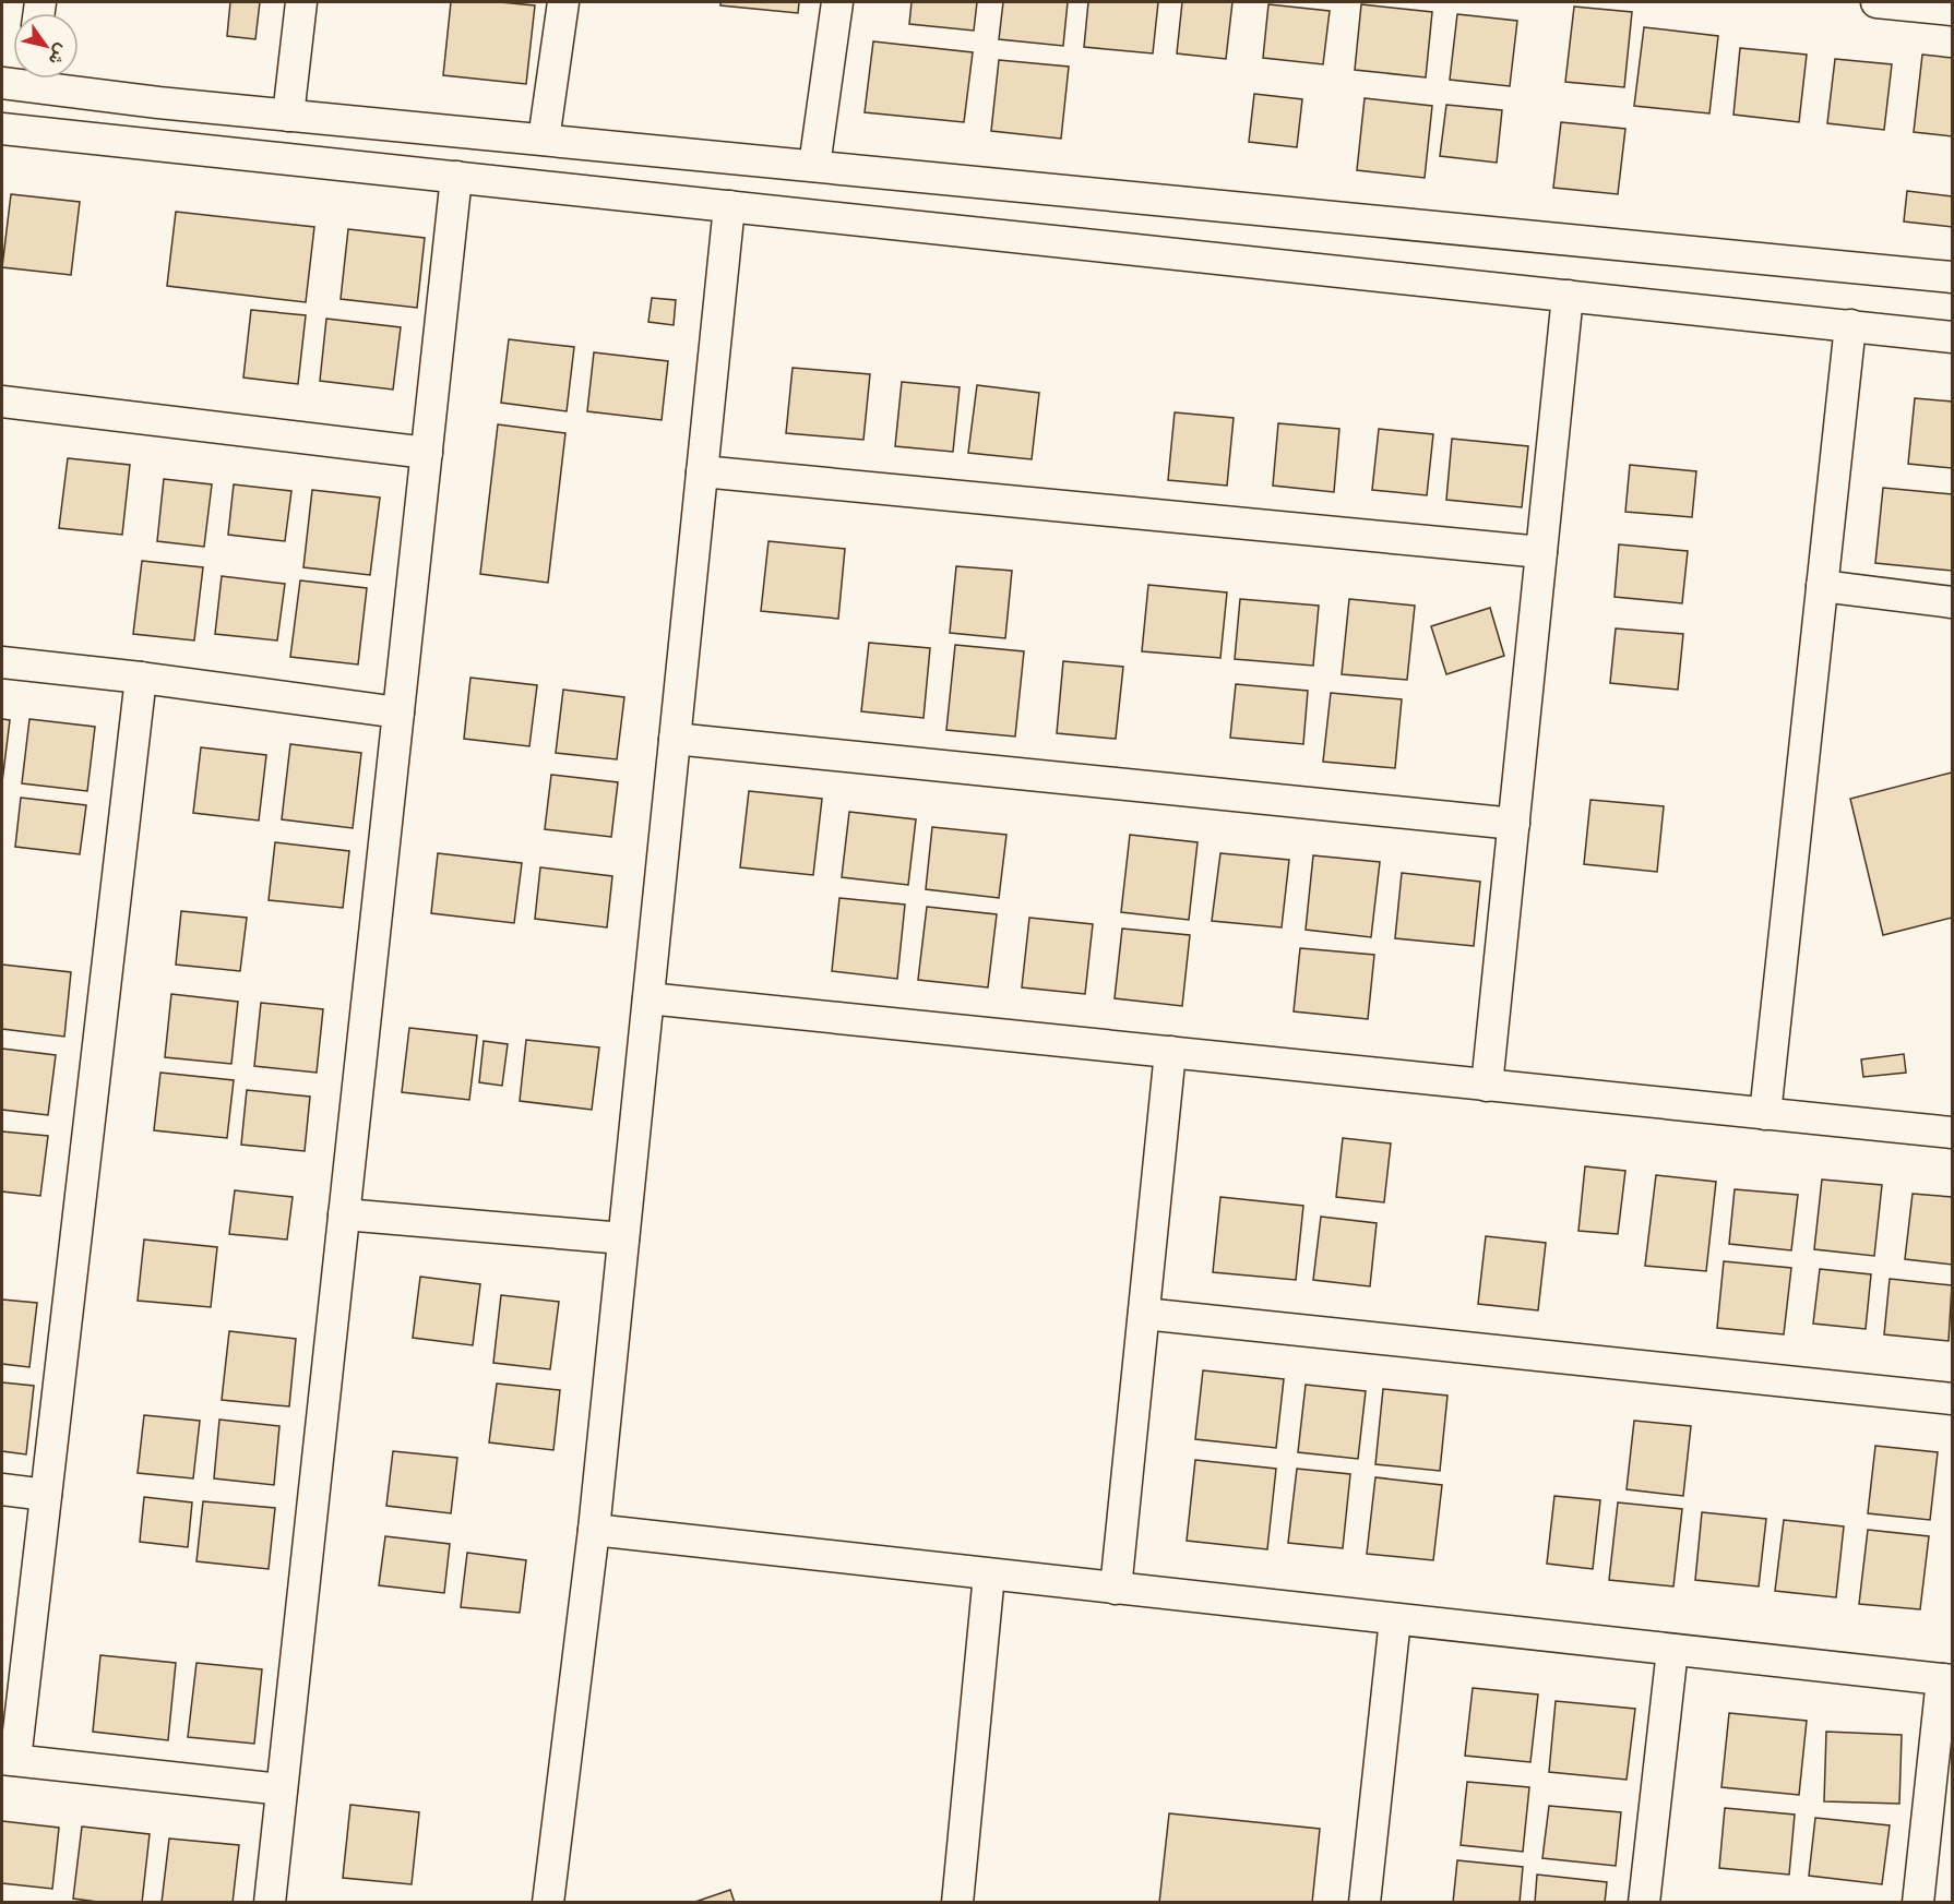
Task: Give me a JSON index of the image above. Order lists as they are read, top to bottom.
{
  "north": "bottom right"
}
